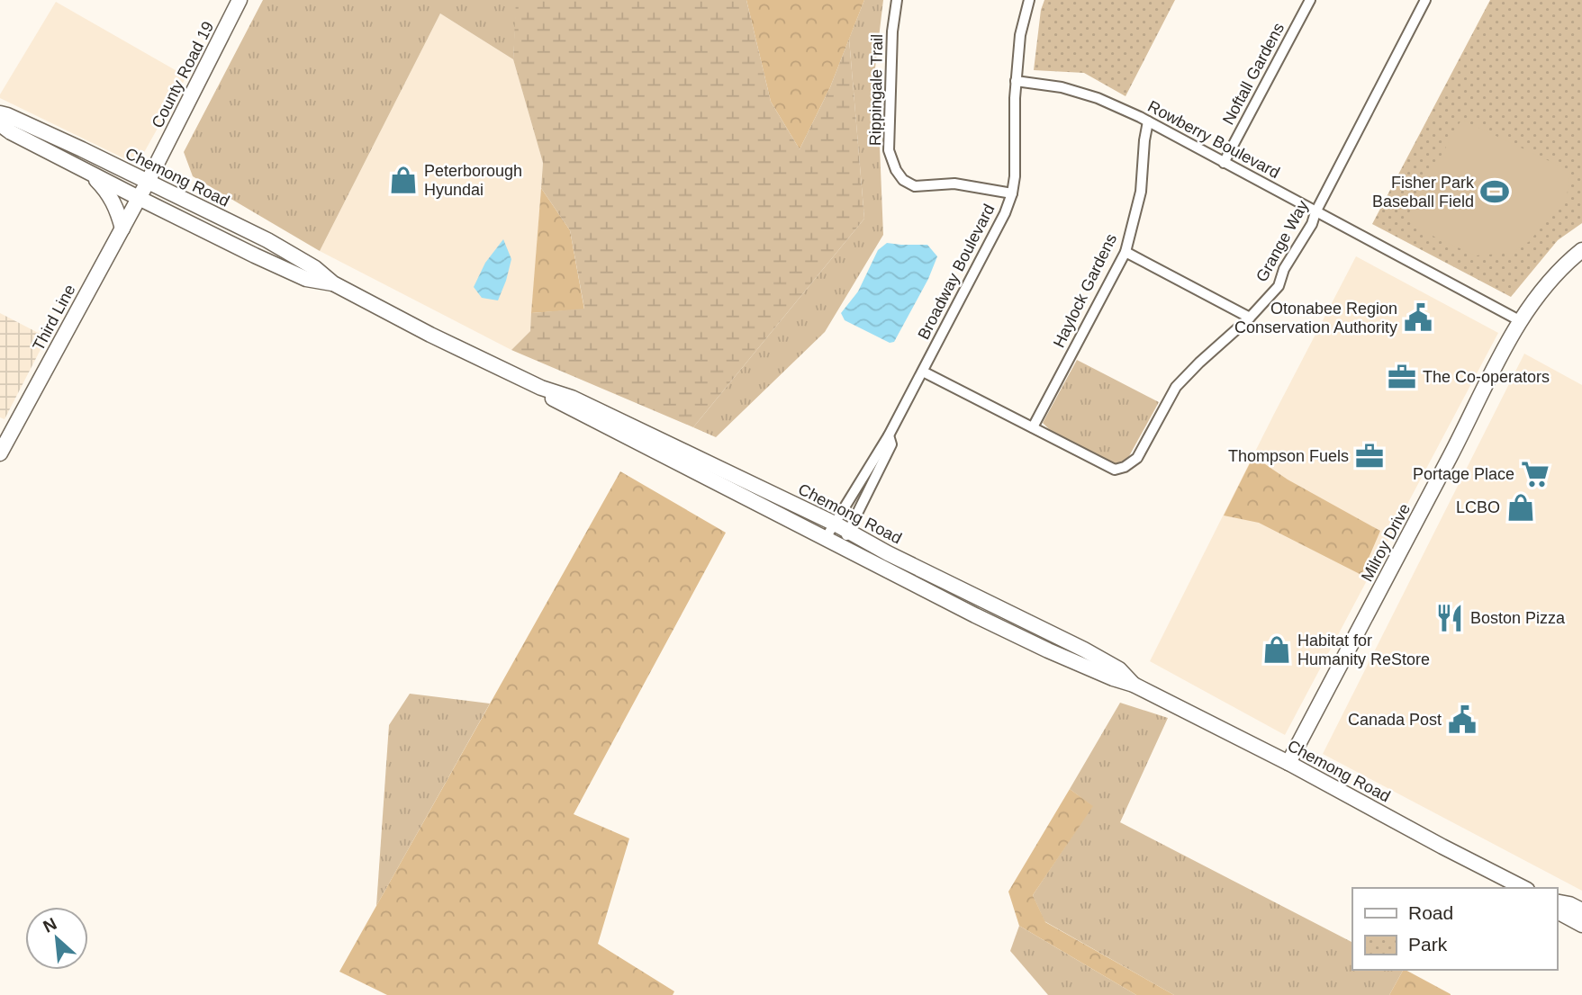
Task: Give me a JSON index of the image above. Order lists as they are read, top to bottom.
{
  "streets": {
    "main road": [
      "County Road 19",
      "Chemong Road",
      "Third Line",
      "Milroy Drive"
    ],
    "street": [
      "Noftall Gardens",
      "Rippingale Trail",
      "Rowberry Boulevard",
      "Grange Way",
      "Broadway Boulevard",
      "Haylock Gardens"
    ]
  },
  "crossings": [
    ["Noftall Gardens", "Rowberry Boulevard"],
    ["County Road 19", "Chemong Road"],
    ["County Road 19", "Third Line"],
    ["Rippingale Trail", "Broadway Boulevard"],
    ["Rowberry Boulevard", "Grange Way"],
    ["Rowberry Boulevard", "Broadway Boulevard"],
    ["Rowberry Boulevard", "Haylock Gardens"],
    ["Rowberry Boulevard", "Milroy Drive"],
    ["Chemong Road", "Broadway Boulevard"],
    ["Chemong Road", "Third Line"],
    ["Chemong Road", "Milroy Drive"],
    ["Grange Way", "Broadway Boulevard"],
    ["Grange Way", "Haylock Gardens"]
  ],
  "places": {
    "shop": ["Peterborough Hyundai", "LCBO", "Habitat for Humanity ReStore"],
    "sports": ["Fisher Park Baseball Field"],
    "public building": ["Otonabee Region Conservation Authority", "Canada Post"],
    "office": ["The Co-operators", "Thompson Fuels"],
    "supermarket": ["Portage Place"],
    "restaurant": ["Boston Pizza"]
  },
  "legend": ["Road", "Park"],
  "north": "top left"
}
